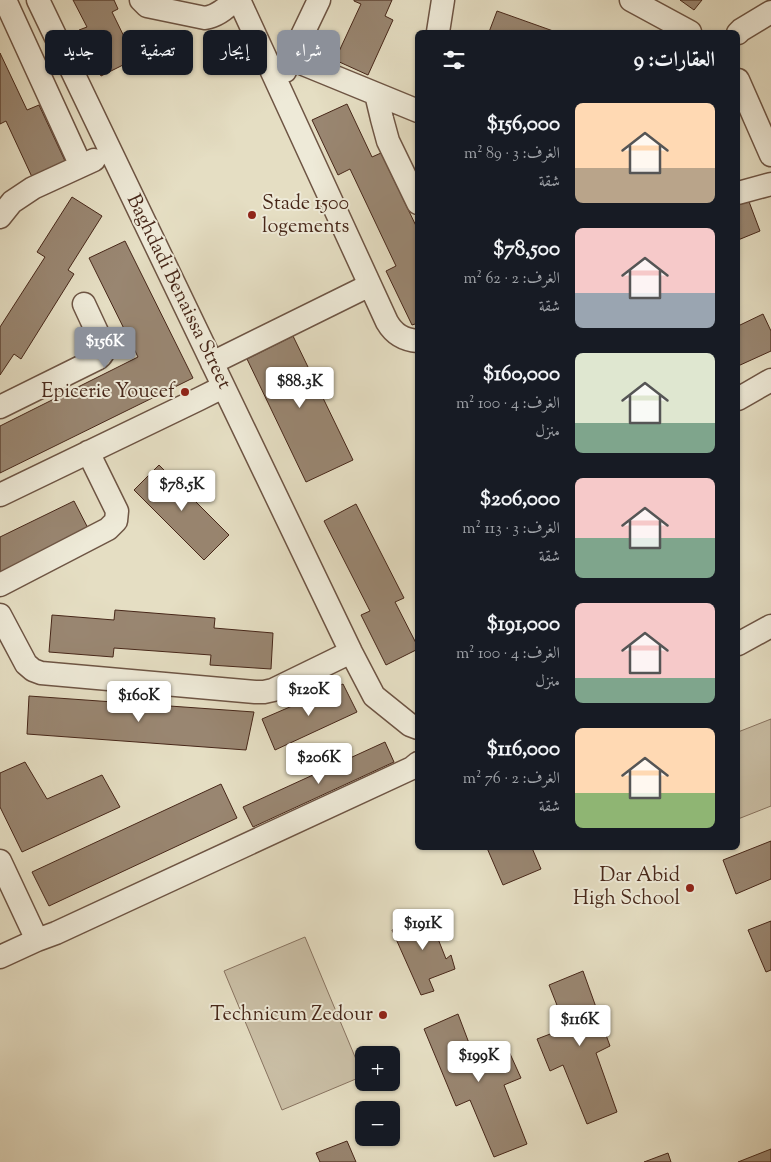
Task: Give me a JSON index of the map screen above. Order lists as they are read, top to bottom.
{
  "streets": {
    "street": ["Baghdadi Benaissa Street"]
  },
  "places": [
    "Stade 1500 logements",
    "Epicerie Youcef",
    "Dar Abid High School",
    "Technicum Zedour"
  ],
  "page": {
    "chip": [
      "شراء",
      "إيجار",
      "تصفية",
      "جديد"
    ],
    "heading": "العقارات: 9",
    "list": [
      {
        "name": "$156,000",
        "note": "الغرف: 3 · 89 m² · شقة"
      },
      {
        "name": "$78,500",
        "note": "الغرف: 2 · 62 m² · شقة"
      },
      {
        "name": "$160,000",
        "note": "الغرف: 4 · 100 m² · منزل"
      },
      {
        "name": "$206,000",
        "note": "الغرف: 3 · 113 m² · شقة"
      },
      {
        "name": "$191,000",
        "note": "الغرف: 4 · 100 m² · منزل"
      },
      {
        "name": "$116,000",
        "note": "الغرف: 2 · 76 m² · شقة"
      }
    ],
    "price": [
      "$156K",
      "$88.3K",
      "$78.5K",
      "$120K",
      "$160K",
      "$206K",
      "$191K",
      "$116K",
      "$199K"
    ],
    "map_buttons": ["+", "−"]
  }
}
